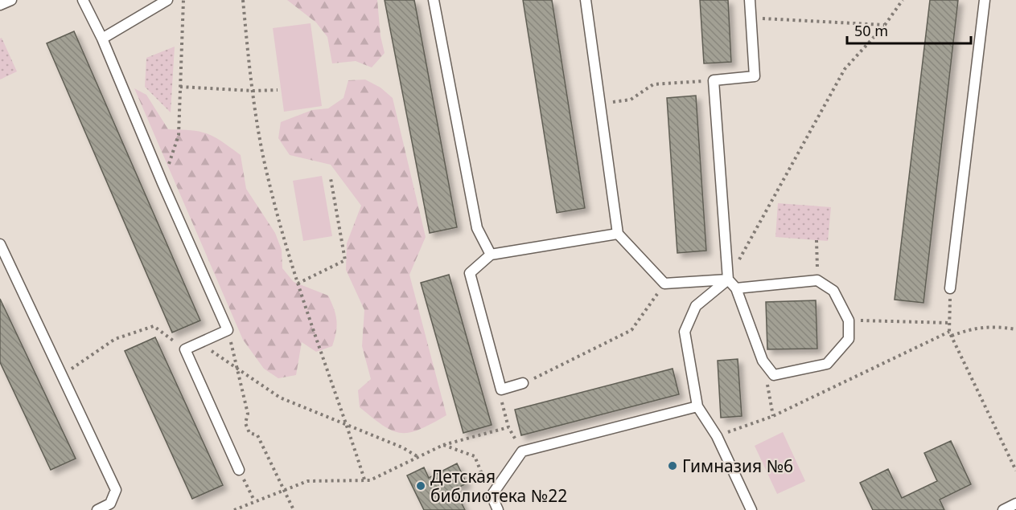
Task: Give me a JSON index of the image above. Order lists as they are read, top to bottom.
{
  "places": ["Гимназия №6", "Детская библиотека №22"],
  "scale_bar": "50 m"
}
